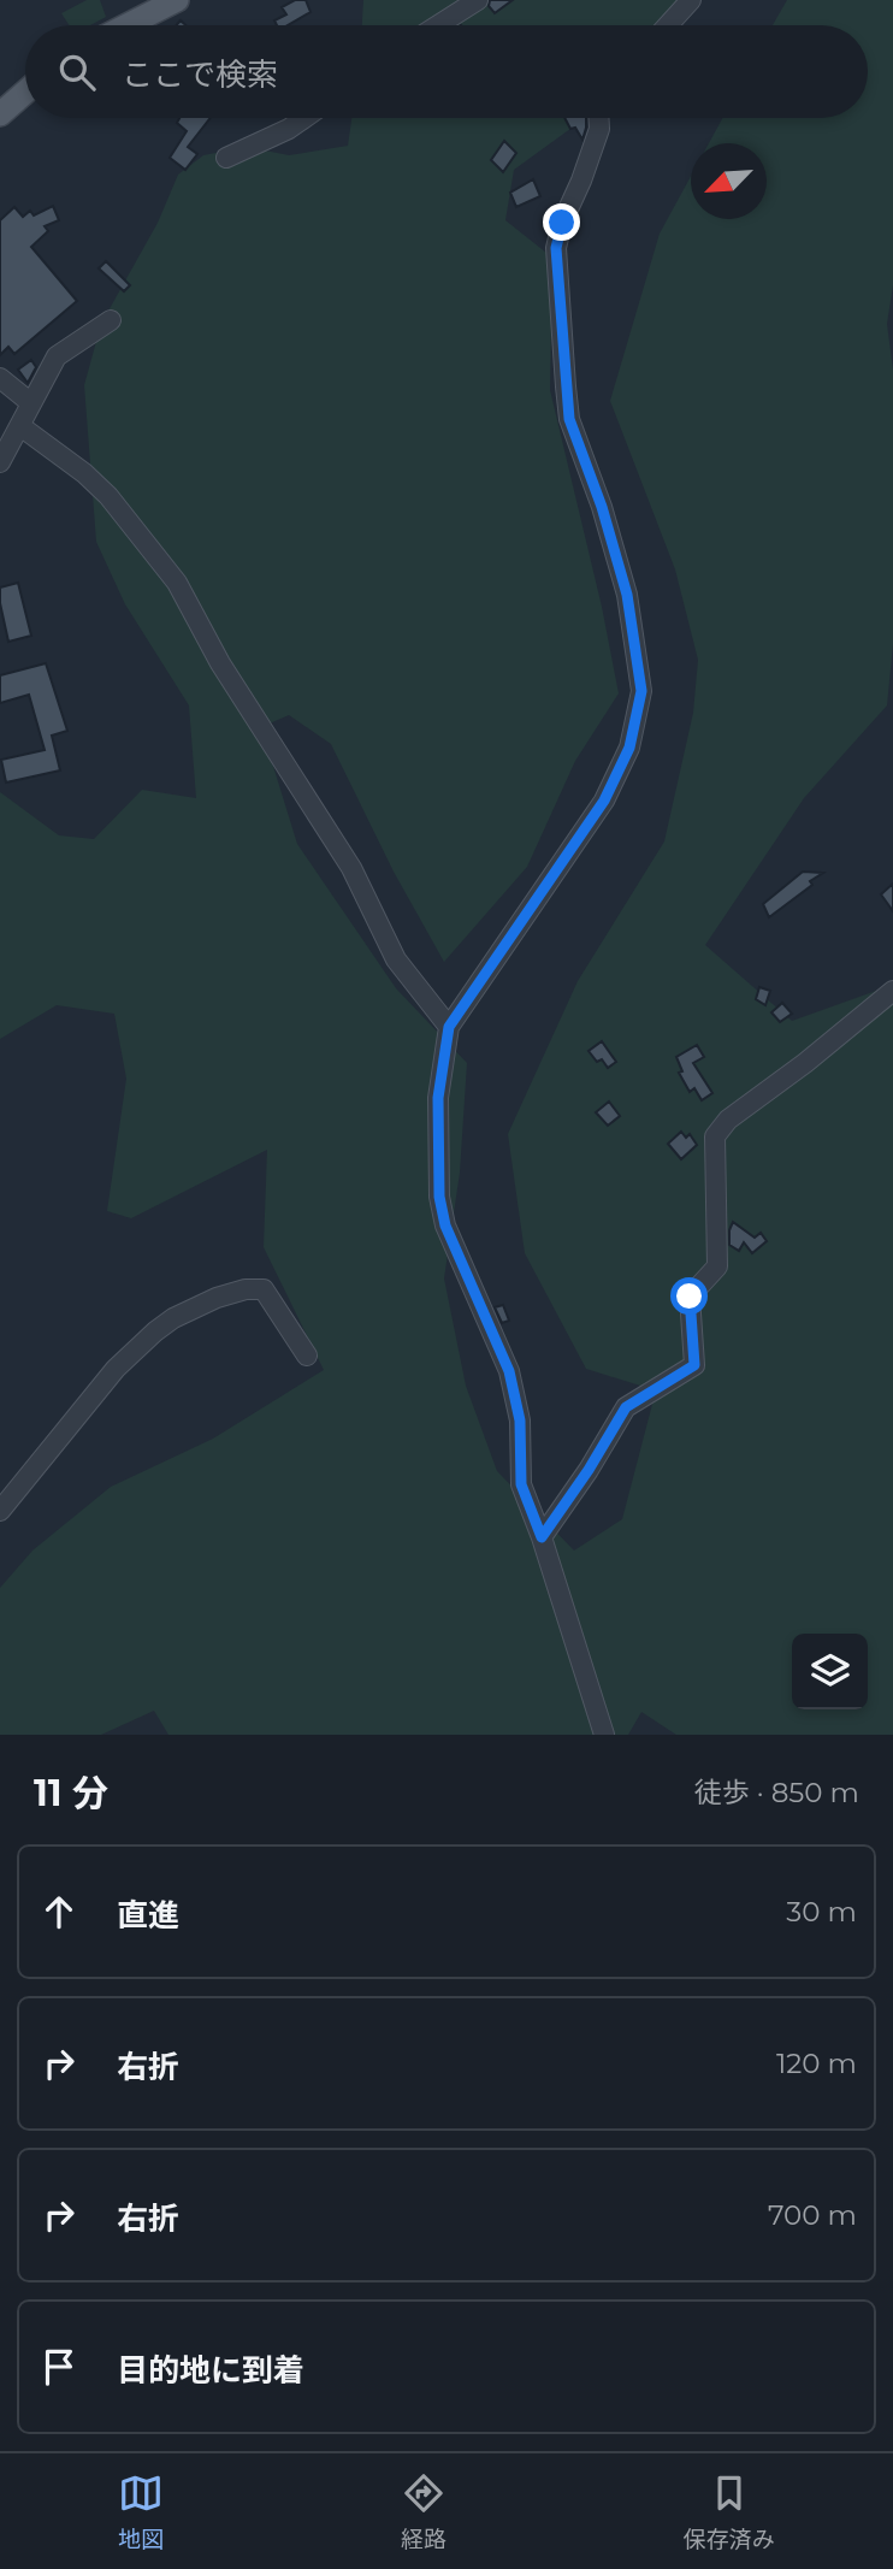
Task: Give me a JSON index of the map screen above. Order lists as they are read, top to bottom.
{
  "north": "bottom left",
  "page": {
    "search": "ここで検索",
    "heading": ["11 分", "徒歩 · 850 m"],
    "list": [
      ["直進", "30 m"],
      ["右折", "120 m"],
      ["右折", "700 m"],
      "目的地に到着"
    ],
    "nav": ["地図", "経路", "保存済み"]
  }
}
